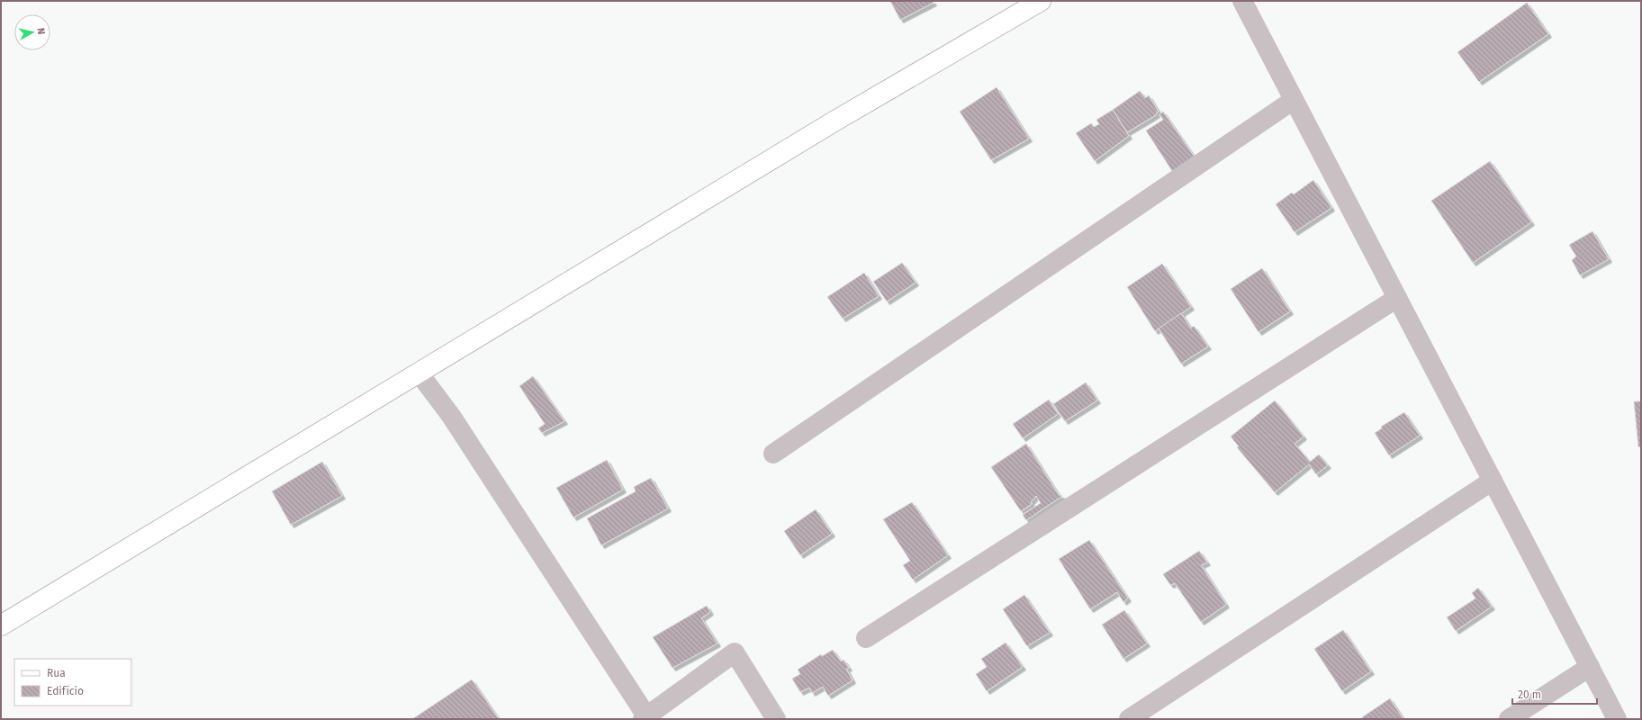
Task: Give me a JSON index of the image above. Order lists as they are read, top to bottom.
{
  "legend": ["Rua", "Edifício"],
  "scale_bar": "20 m",
  "north": "right"
}
